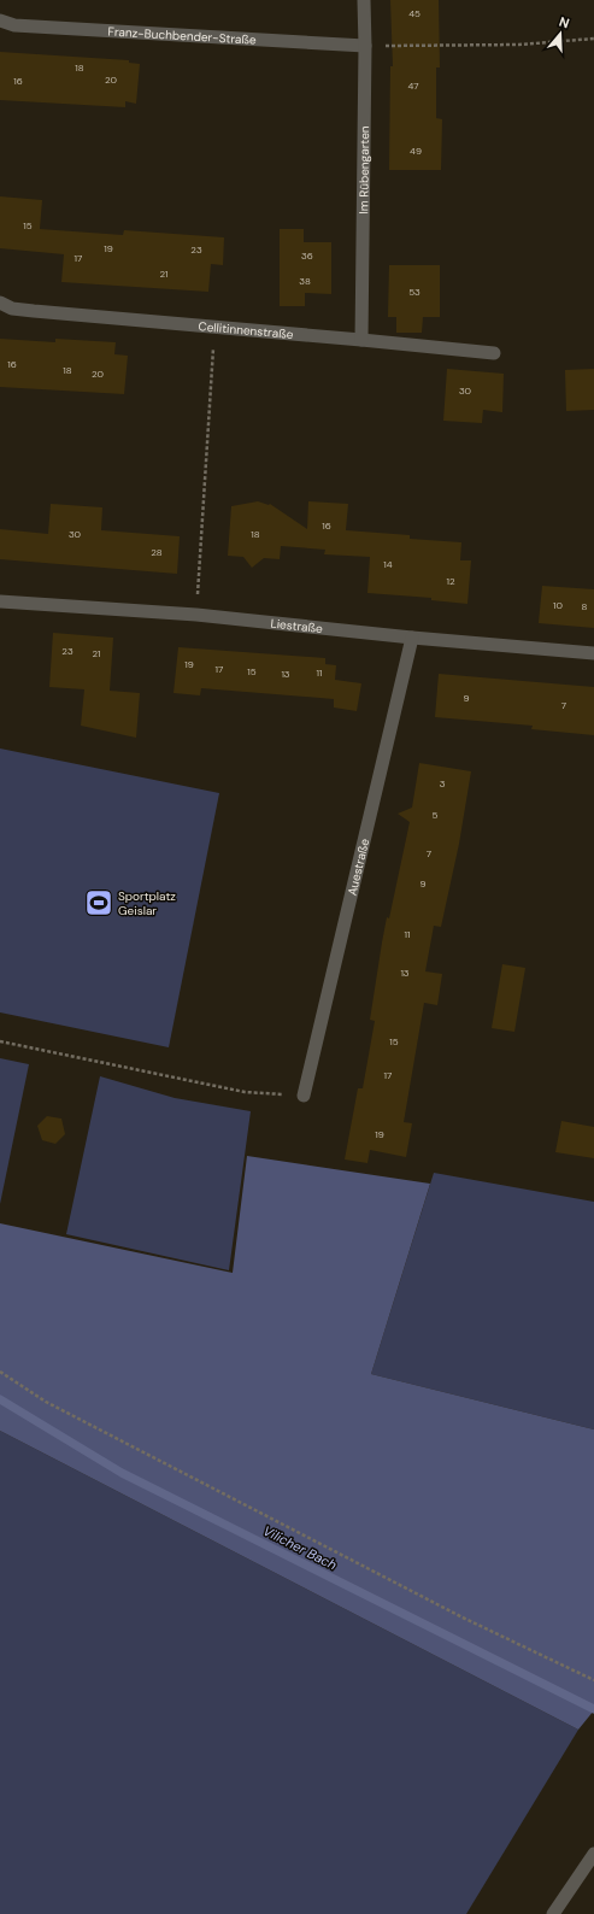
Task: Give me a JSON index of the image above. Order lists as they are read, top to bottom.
{
  "streets": {
    "street": [
      "Franz-Buchbender-Straße",
      "Im Rübengarten",
      "Cellitinnenstraße",
      "Liestraße",
      "Auestraße"
    ]
  },
  "crossings": [
    ["Franz-Buchbender-Straße", "Im Rübengarten"],
    ["Im Rübengarten", "Cellitinnenstraße"],
    ["Liestraße", "Auestraße"]
  ],
  "water": ["Vilicher Bach"],
  "places": {
    "sports": ["Sportplatz Geislar"]
  },
  "house_numbers": [
    "45",
    "18",
    "20",
    "16",
    "47",
    "49",
    "15",
    "19",
    "23",
    "36",
    "17",
    "21",
    "38",
    "53",
    "16",
    "18",
    "20",
    "30",
    "16",
    "30",
    "18",
    "28",
    "14",
    "12",
    "10",
    "8",
    "23",
    "21",
    "19",
    "17",
    "15",
    "11",
    "13",
    "9",
    "7",
    "3",
    "5",
    "7",
    "9",
    "11",
    "13",
    "15",
    "17",
    "19"
  ],
  "north": "top"
}
